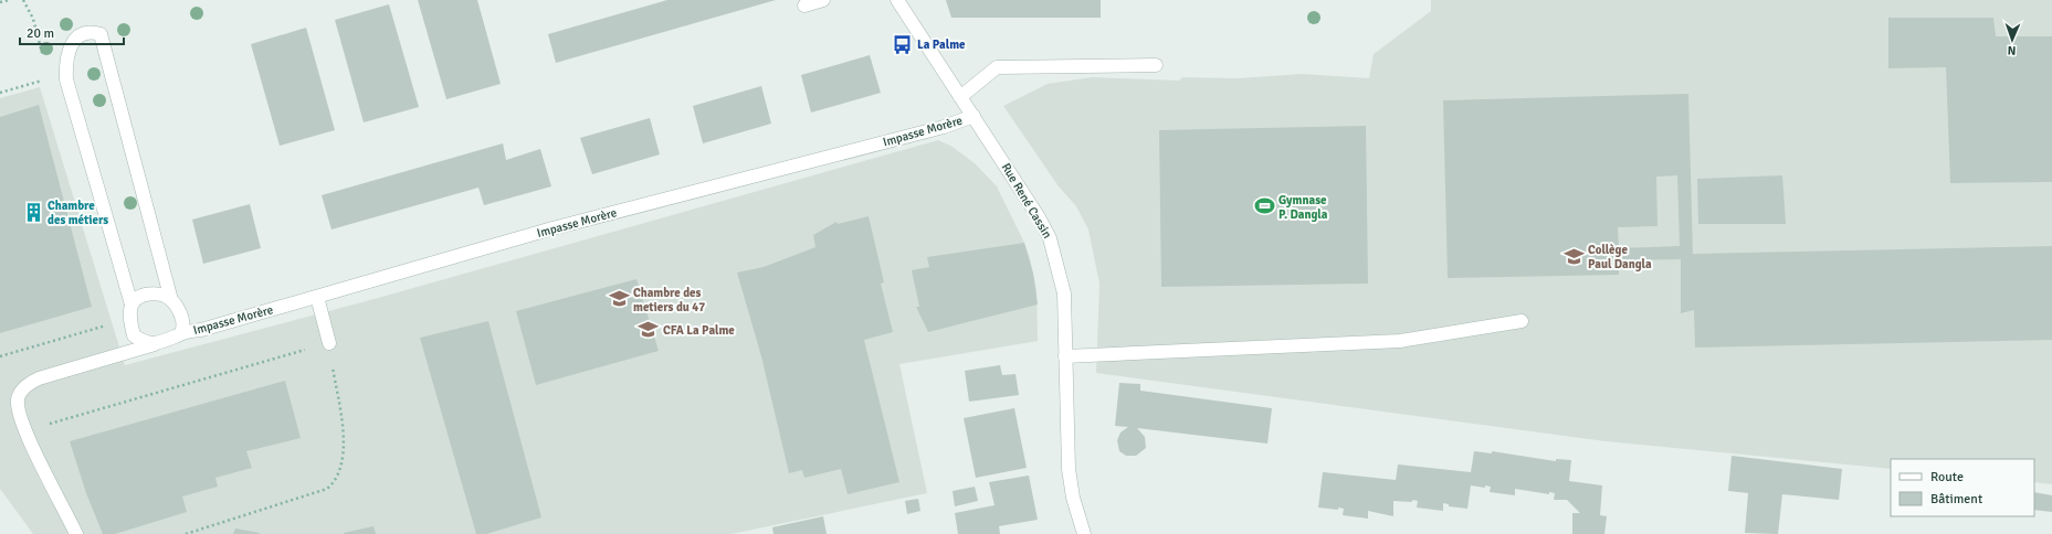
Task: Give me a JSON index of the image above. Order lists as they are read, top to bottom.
{
  "streets": {
    "street": ["Impasse Morère", "Rue René Cassin"]
  },
  "crossings": [
    ["Impasse Morère", "Rue René Cassin"]
  ],
  "places": {
    "bus stop": ["La Palme"],
    "sports": ["Gymnase P. Dangla"],
    "building": ["Chambre des métiers"],
    "school or university": ["Collège Paul Dangla", "Chambre des metiers du 47", "CFA La Palme"]
  },
  "legend": ["Route", "Bâtiment"],
  "scale_bar": "20 m",
  "north": "bottom"
}
